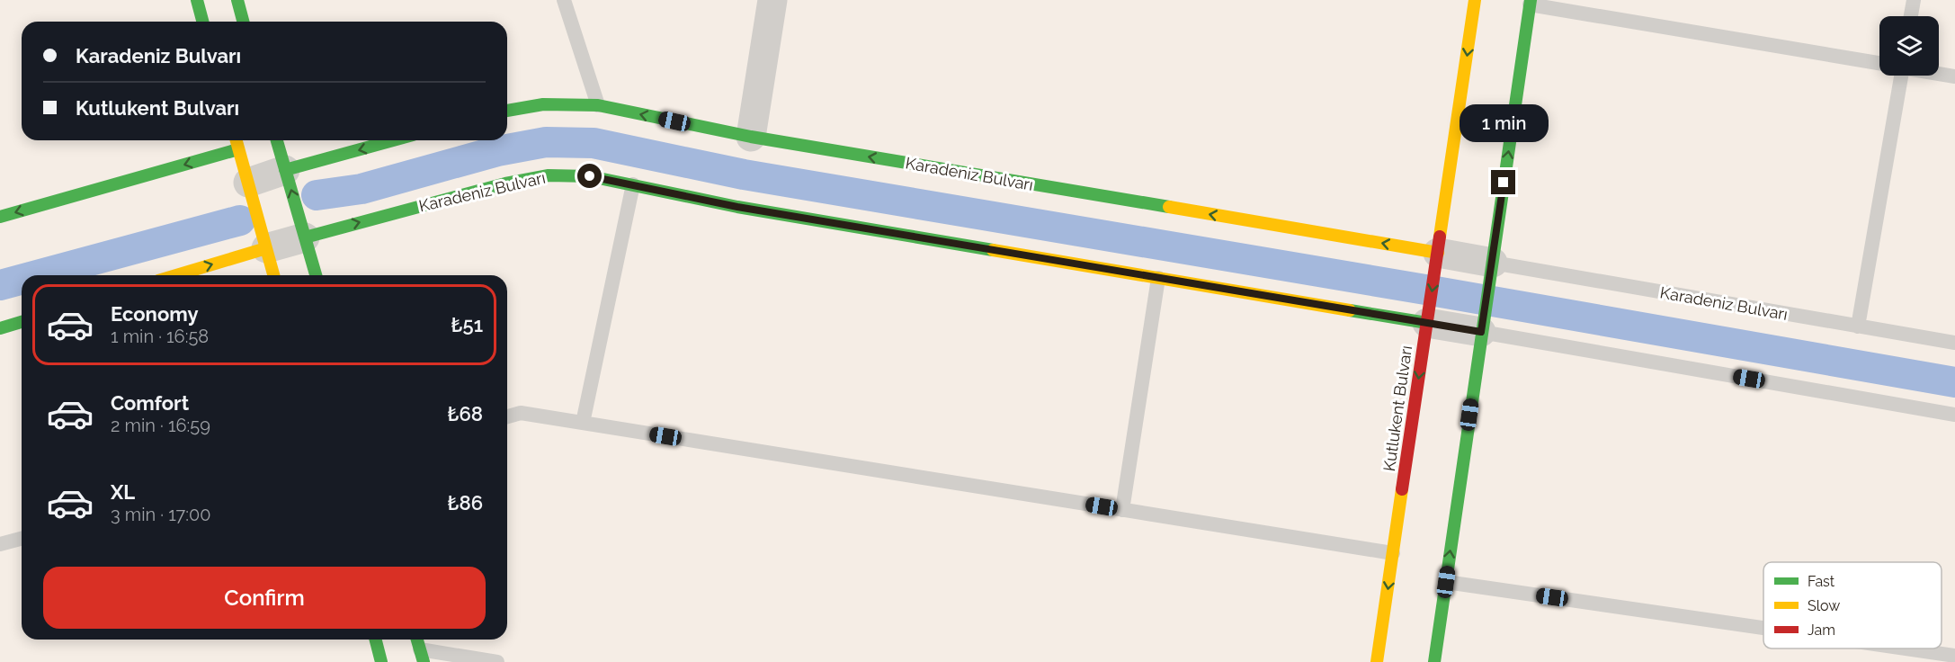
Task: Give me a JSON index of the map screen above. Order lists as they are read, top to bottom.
{
  "streets": {
    "street": ["Karadeniz Bulvarı", "Kutlukent Bulvarı"]
  },
  "crossings": [
    ["Karadeniz Bulvarı", "Kutlukent Bulvarı"]
  ],
  "legend": ["Fast", "Slow", "Jam"],
  "page": {
    "banner": ["Karadeniz Bulvarı", "Kutlukent Bulvarı"],
    "bubble": "1 min",
    "list": [
      {
        "name": "Economy",
        "note": "1 min · 16:58",
        "value": "₺51"
      },
      {
        "name": "Comfort",
        "note": "2 min · 16:59",
        "value": "₺68"
      },
      {
        "name": "XL",
        "note": "3 min · 17:00",
        "value": "₺86"
      }
    ],
    "buttons": "Confirm"
  }
}
